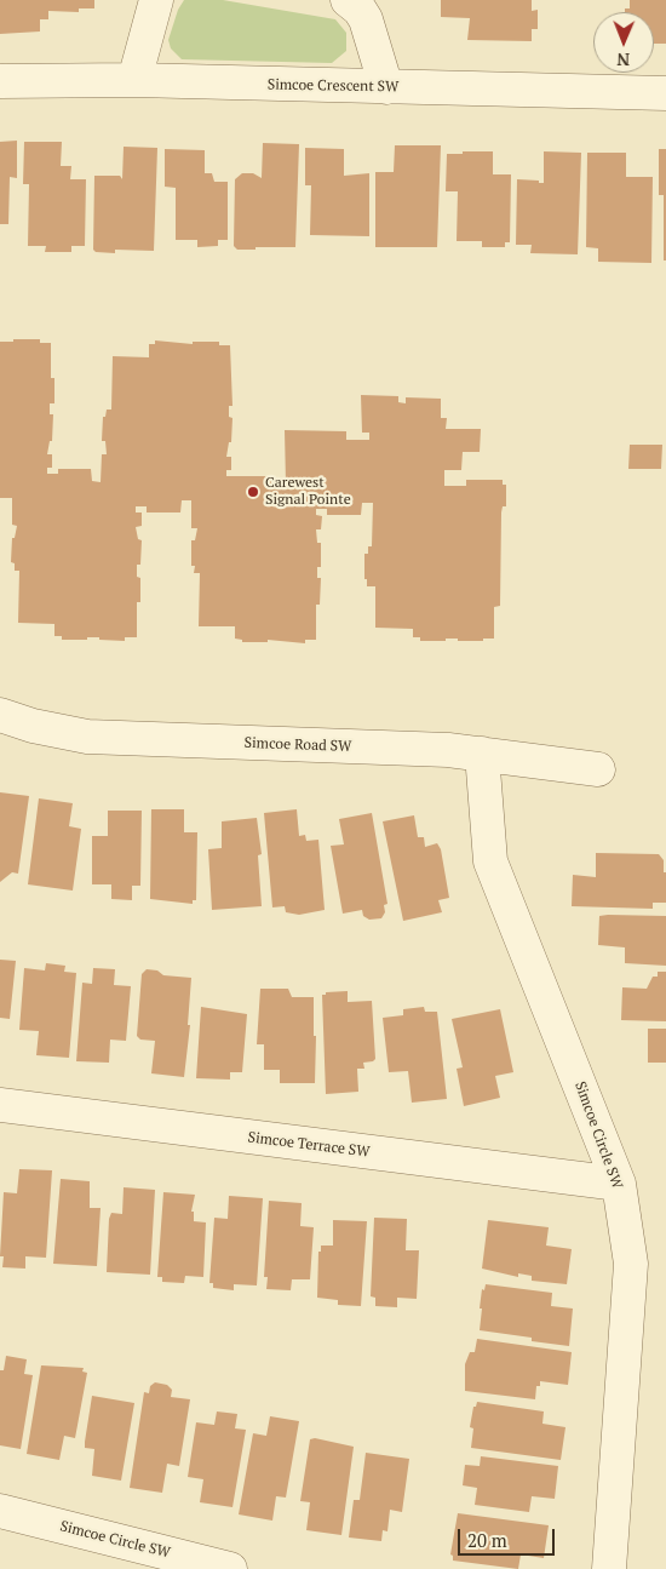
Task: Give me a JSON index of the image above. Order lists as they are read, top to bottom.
{
  "streets": {
    "street": [
      "Simcoe Crescent SW",
      "Simcoe Road SW",
      "Simcoe Circle SW",
      "Simcoe Terrace SW"
    ]
  },
  "crossings": [
    ["Simcoe Road SW", "Simcoe Circle SW"],
    ["Simcoe Circle SW", "Simcoe Terrace SW"]
  ],
  "places": ["Carewest Signal Pointe"],
  "scale_bar": "20 m",
  "north": "bottom"
}
